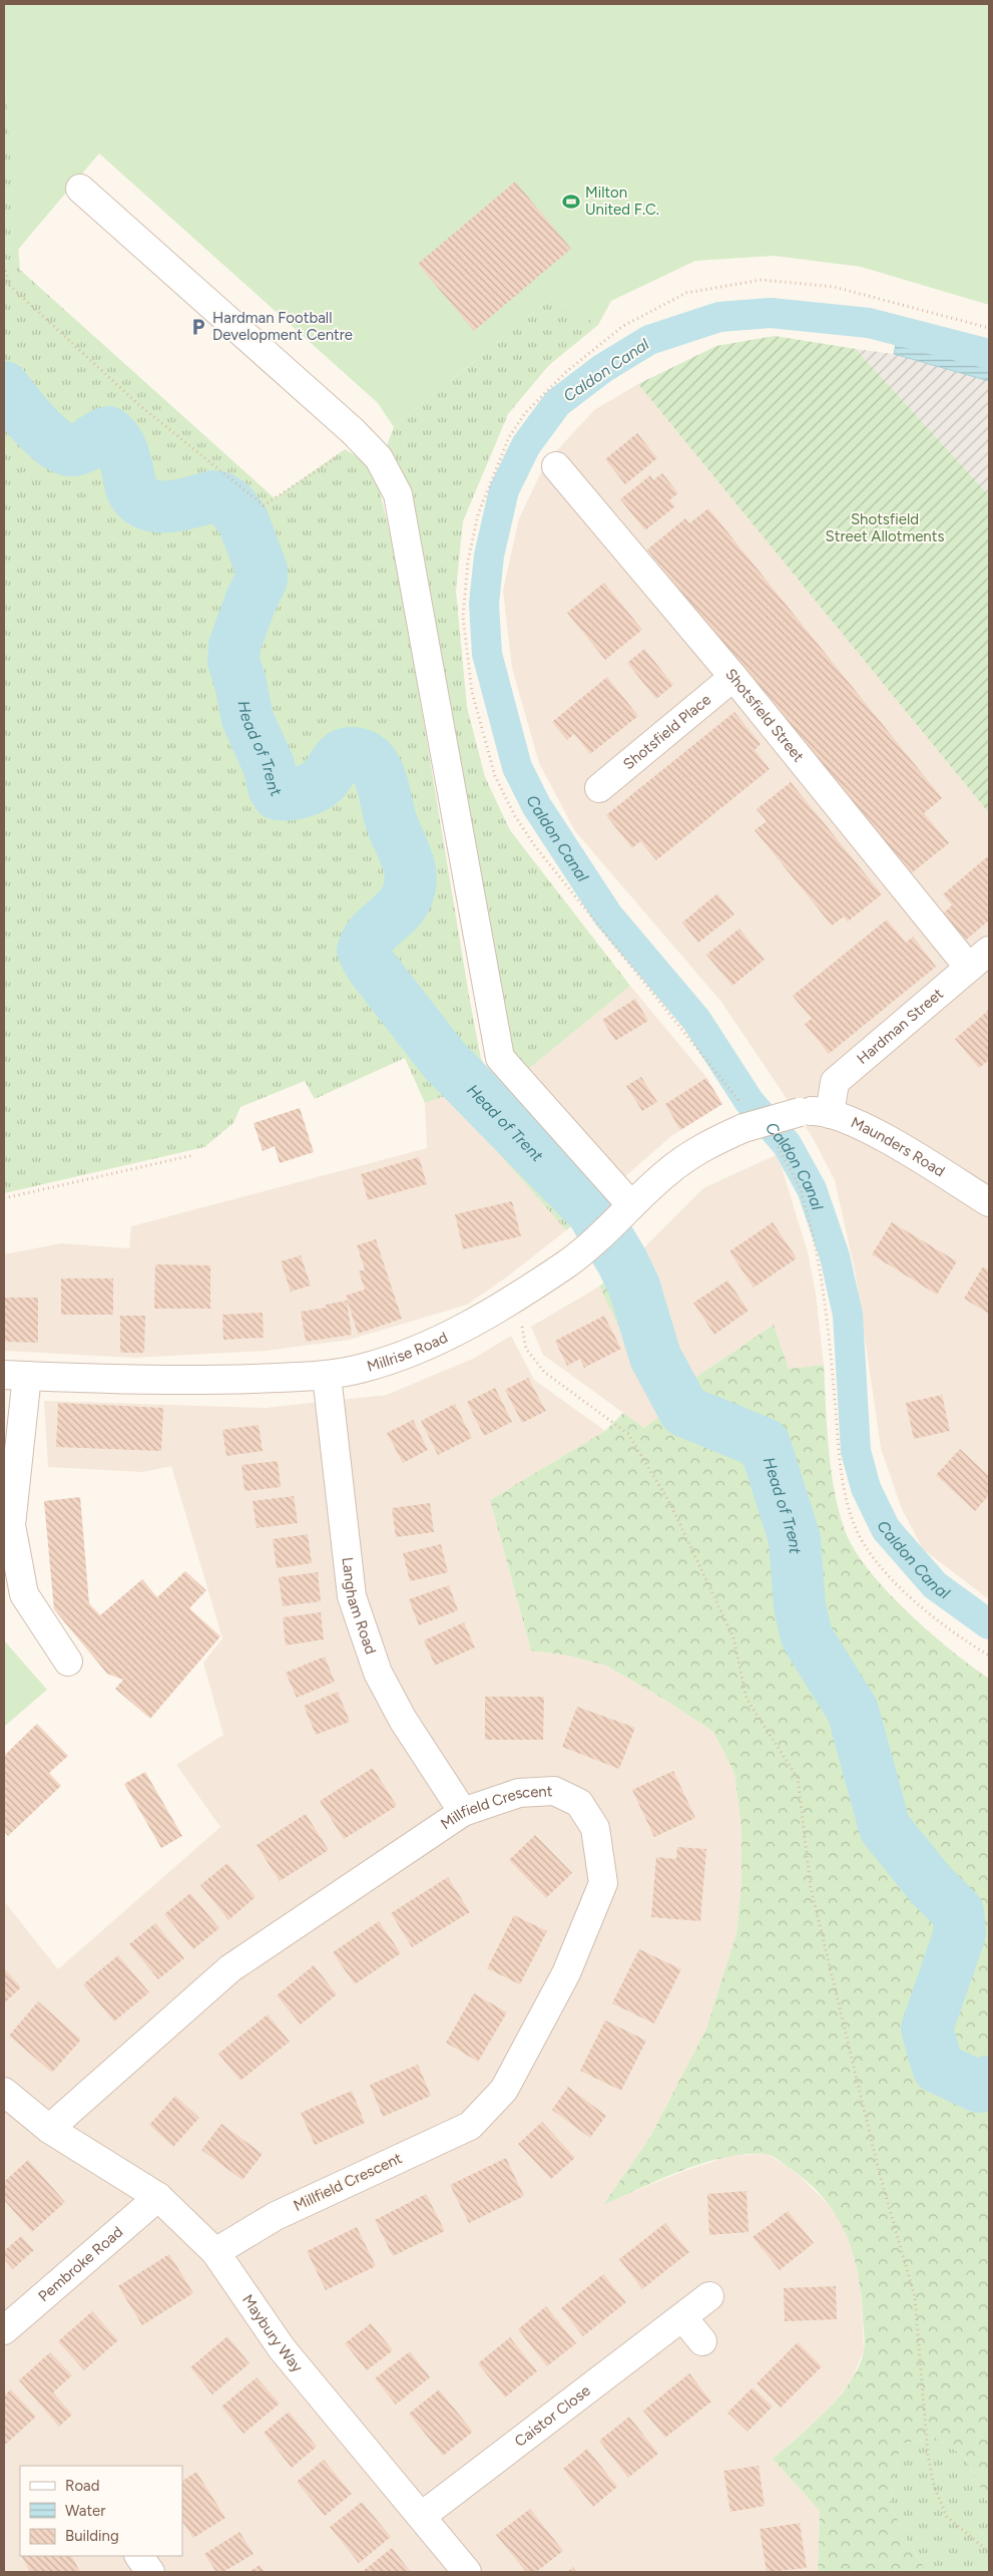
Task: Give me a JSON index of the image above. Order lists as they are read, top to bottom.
{
  "streets": {
    "street": [
      "Shotsfield Street",
      "Shotsfield Place",
      "Hardman Street",
      "Maunders Road",
      "Millrise Road",
      "Langham Road",
      "Millfield Crescent",
      "Pembroke Road",
      "Maybury Way",
      "Caistor Close"
    ]
  },
  "crossings": [
    ["Shotsfield Street", "Shotsfield Place"],
    ["Shotsfield Street", "Hardman Street"],
    ["Hardman Street", "Maunders Road"],
    ["Maunders Road", "Millrise Road"],
    ["Millrise Road", "Langham Road"],
    ["Langham Road", "Millfield Crescent"],
    ["Millfield Crescent", "Maybury Way"],
    ["Pembroke Road", "Maybury Way"],
    ["Maybury Way", "Caistor Close"]
  ],
  "water": ["Caldon Canal", "Head of Trent"],
  "parks": ["Shotsfield Street Allotments"],
  "places": {
    "sports": ["Milton United F.C."],
    "parking": ["Hardman Football Development Centre"]
  },
  "legend": ["Road", "Water", "Building"]
}
